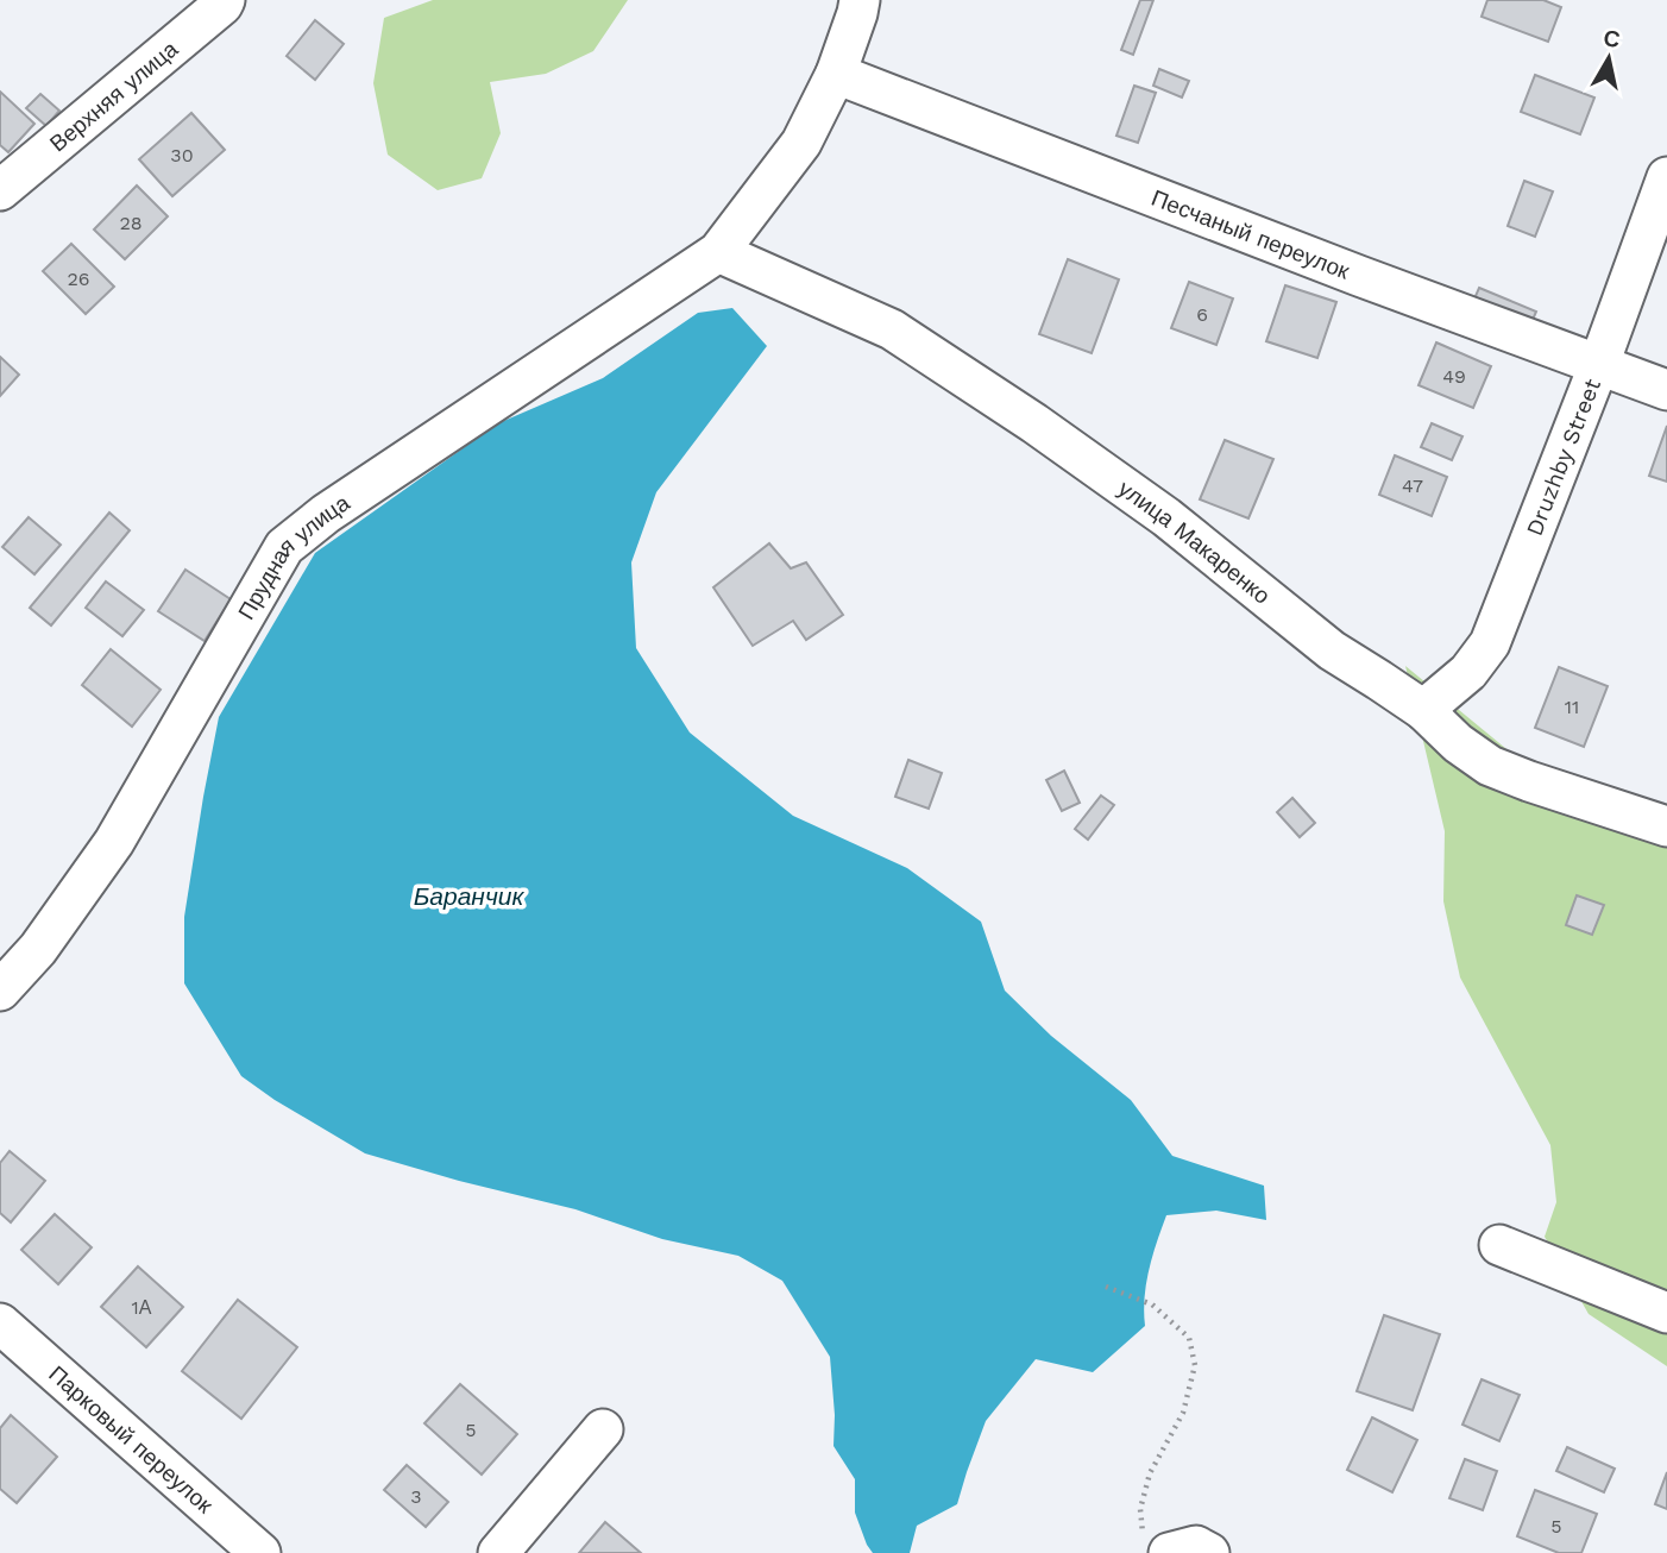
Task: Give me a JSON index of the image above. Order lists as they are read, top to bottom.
{
  "streets": {
    "street": [
      "Верхняя улица",
      "Песчаный переулок",
      "Druzhby Street",
      "улица Макаренко",
      "Прудная улица",
      "Парковый переулок"
    ]
  },
  "crossings": [
    ["Песчаный переулок", "Druzhby Street"],
    ["Песчаный переулок", "Прудная улица"],
    ["Druzhby Street", "улица Макаренко"],
    ["улица Макаренко", "Прудная улица"]
  ],
  "water": ["Баранчик"],
  "house_numbers": [
    "30",
    "28",
    "26",
    "6",
    "49",
    "47",
    "11",
    "1А",
    "5",
    "3",
    "5"
  ],
  "north": "top"
}
